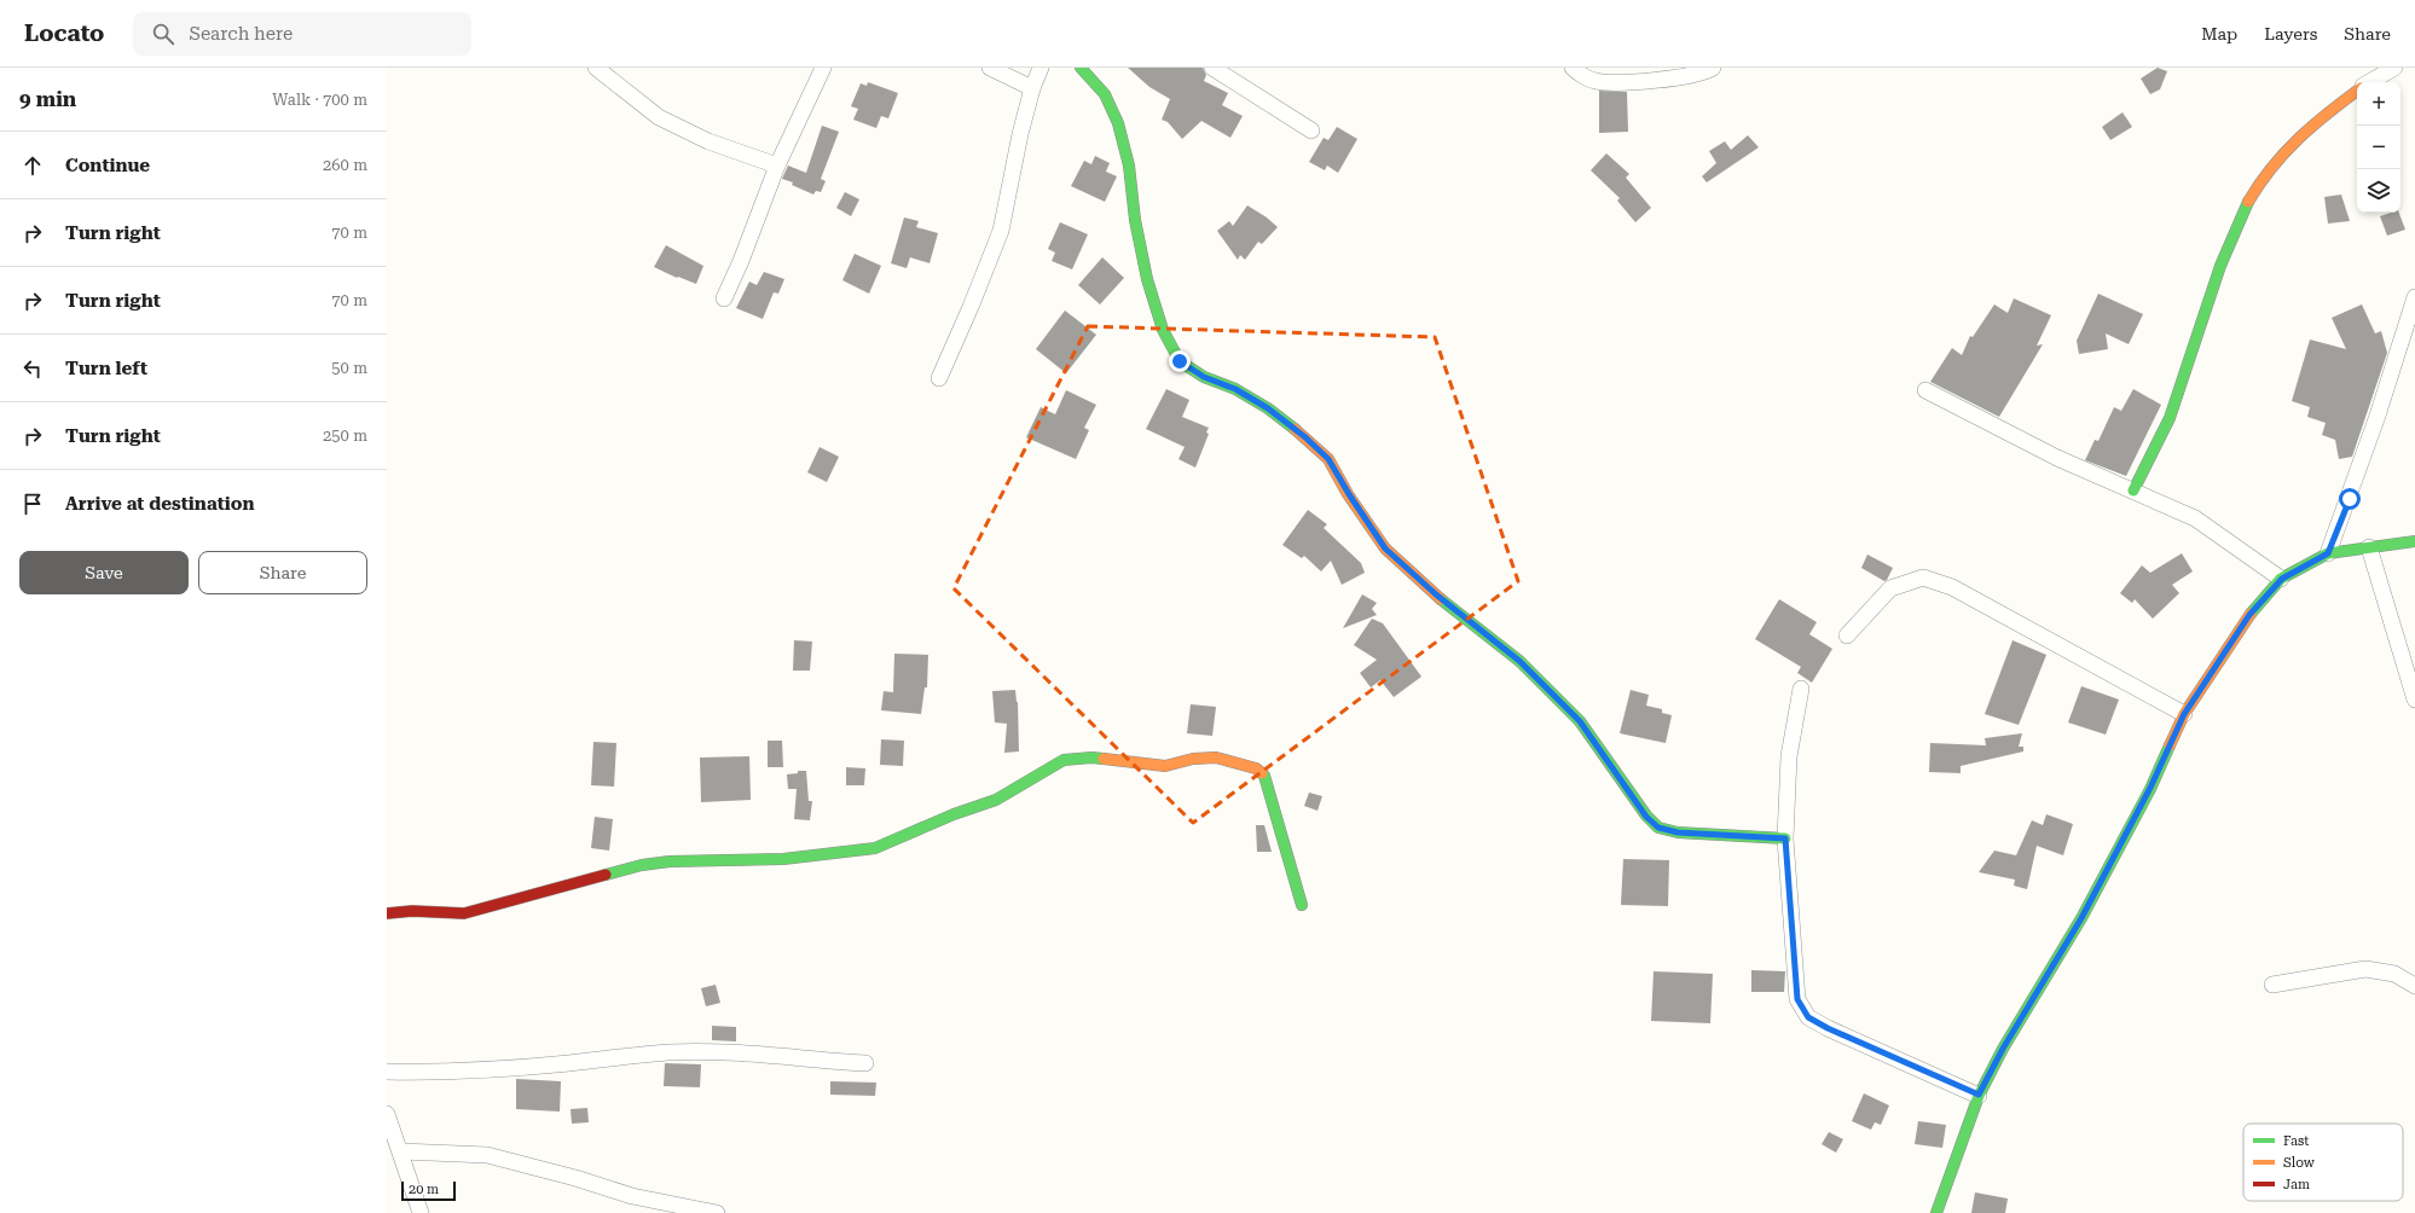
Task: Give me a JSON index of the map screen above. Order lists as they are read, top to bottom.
{
  "legend": ["Fast", "Slow", "Jam"],
  "scale_bar": "20 m",
  "page": {
    "header": "Locato",
    "search": "Search here",
    "nav": ["Map", "Layers", "Share"],
    "heading": ["9 min", "Walk · 700 m"],
    "map_buttons": ["+", "−"],
    "list": [
      ["Continue", "260 m"],
      ["Turn right", "70 m"],
      ["Turn right", "70 m"],
      ["Turn left", "50 m"],
      ["Turn right", "250 m"],
      "Arrive at destination"
    ],
    "buttons": ["Save", "Share"],
    "scale": "20 m"
  }
}
